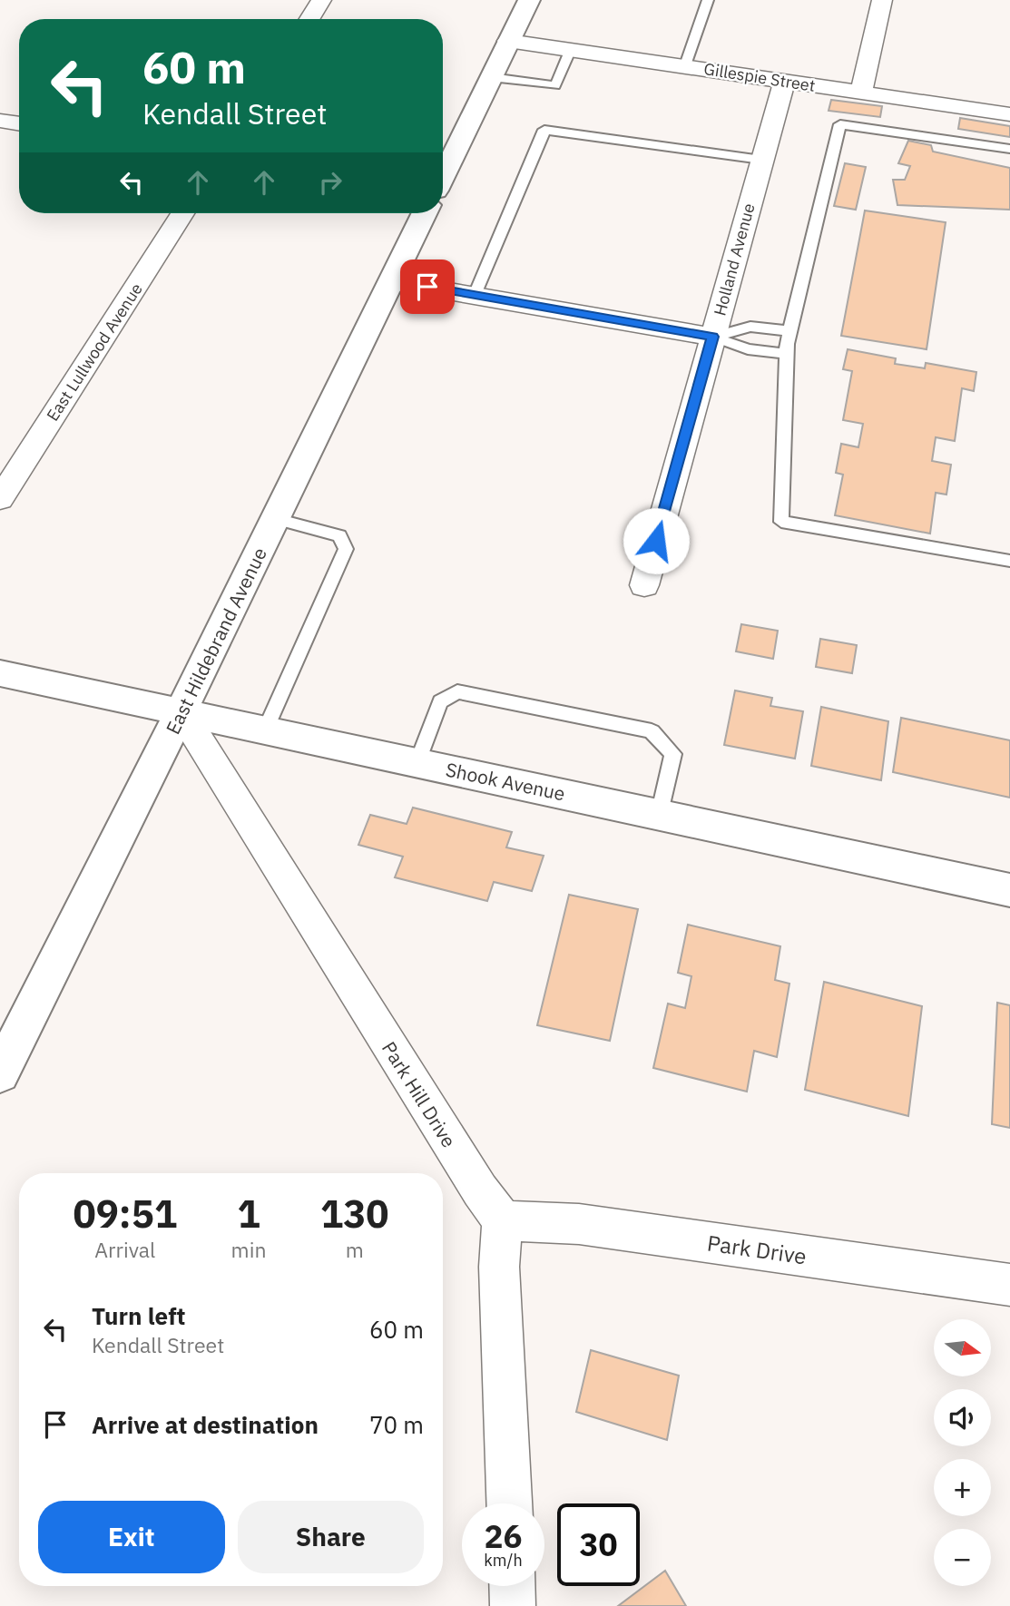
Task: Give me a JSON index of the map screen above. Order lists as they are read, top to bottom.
{
  "streets": {
    "main road": ["East Hildebrand Avenue", "Shook Avenue"],
    "street": [
      "Gillespie Street",
      "Holland Avenue",
      "East Lullwood Avenue",
      "Park Hill Drive",
      "Park Drive"
    ]
  },
  "crossings": [
    ["Gillespie Street", "Holland Avenue"],
    ["East Hildebrand Avenue", "Shook Avenue"],
    ["East Hildebrand Avenue", "Park Hill Drive"],
    ["Shook Avenue", "Park Hill Drive"],
    ["Park Hill Drive", "Park Drive"]
  ],
  "north": "right",
  "page": {
    "turn": ["60 m", "Kendall Street"],
    "eta": [
      "09:51",
      "Arrival",
      "1",
      "min",
      "130",
      "m"
    ],
    "list": [
      {
        "name": "Turn left",
        "note": "Kendall Street",
        "value": "60 m"
      },
      {
        "name": "Arrive at destination",
        "value": "70 m"
      }
    ],
    "map_buttons": ["+", "−"],
    "buttons": ["Exit", "Share"],
    "speed": "26 km/h",
    "limit": "30"
  }
}
